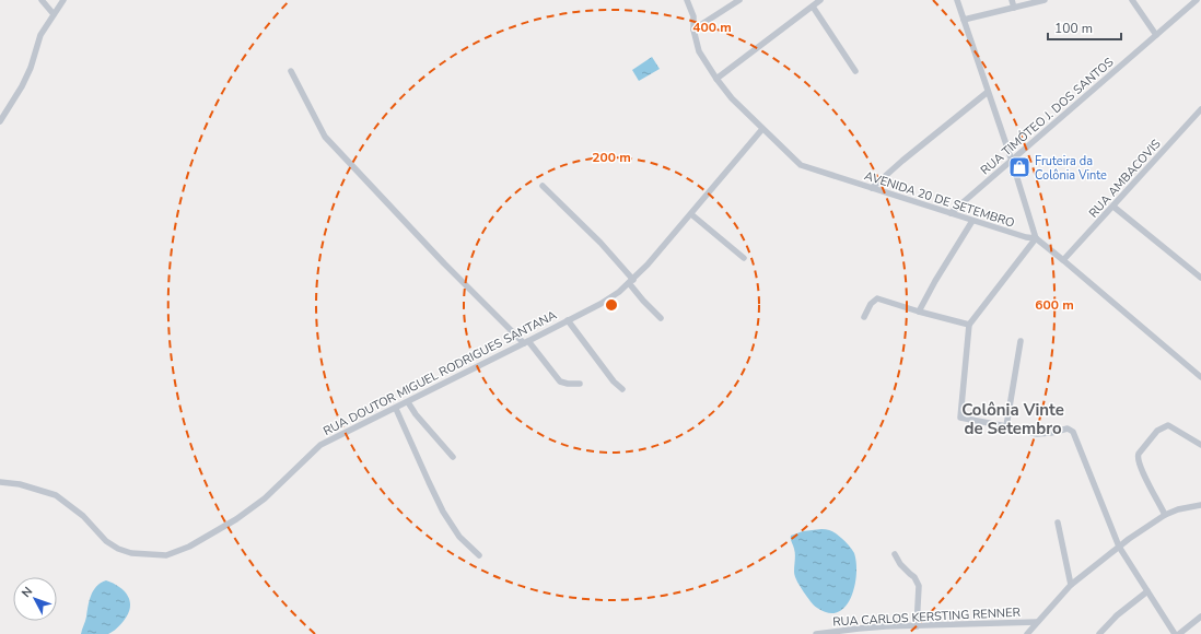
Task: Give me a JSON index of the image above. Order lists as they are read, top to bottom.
{
  "streets": {
    "street": [
      "RUA TIMÓTEO J. DOS SANTOS",
      "RUA AMBACOVIS",
      "AVENIDA 20 DE SETEMBRO",
      "RUA DOUTOR MIGUEL RODRIGUES SANTANA",
      "RUA CARLOS KERSTING RENNER"
    ]
  },
  "crossings": [
    ["RUA TIMÓTEO J. DOS SANTOS", "AVENIDA 20 DE SETEMBRO"],
    ["RUA AMBACOVIS", "AVENIDA 20 DE SETEMBRO"],
    ["AVENIDA 20 DE SETEMBRO", "RUA DOUTOR MIGUEL RODRIGUES SANTANA"]
  ],
  "districts": ["Colônia Vinte de Setembro"],
  "places": {
    "shop": ["Fruteira da Colônia Vinte"]
  },
  "scale_bar": "100 m",
  "north": "top left",
  "rings": ["400 m", "200 m", "600 m"]
}
